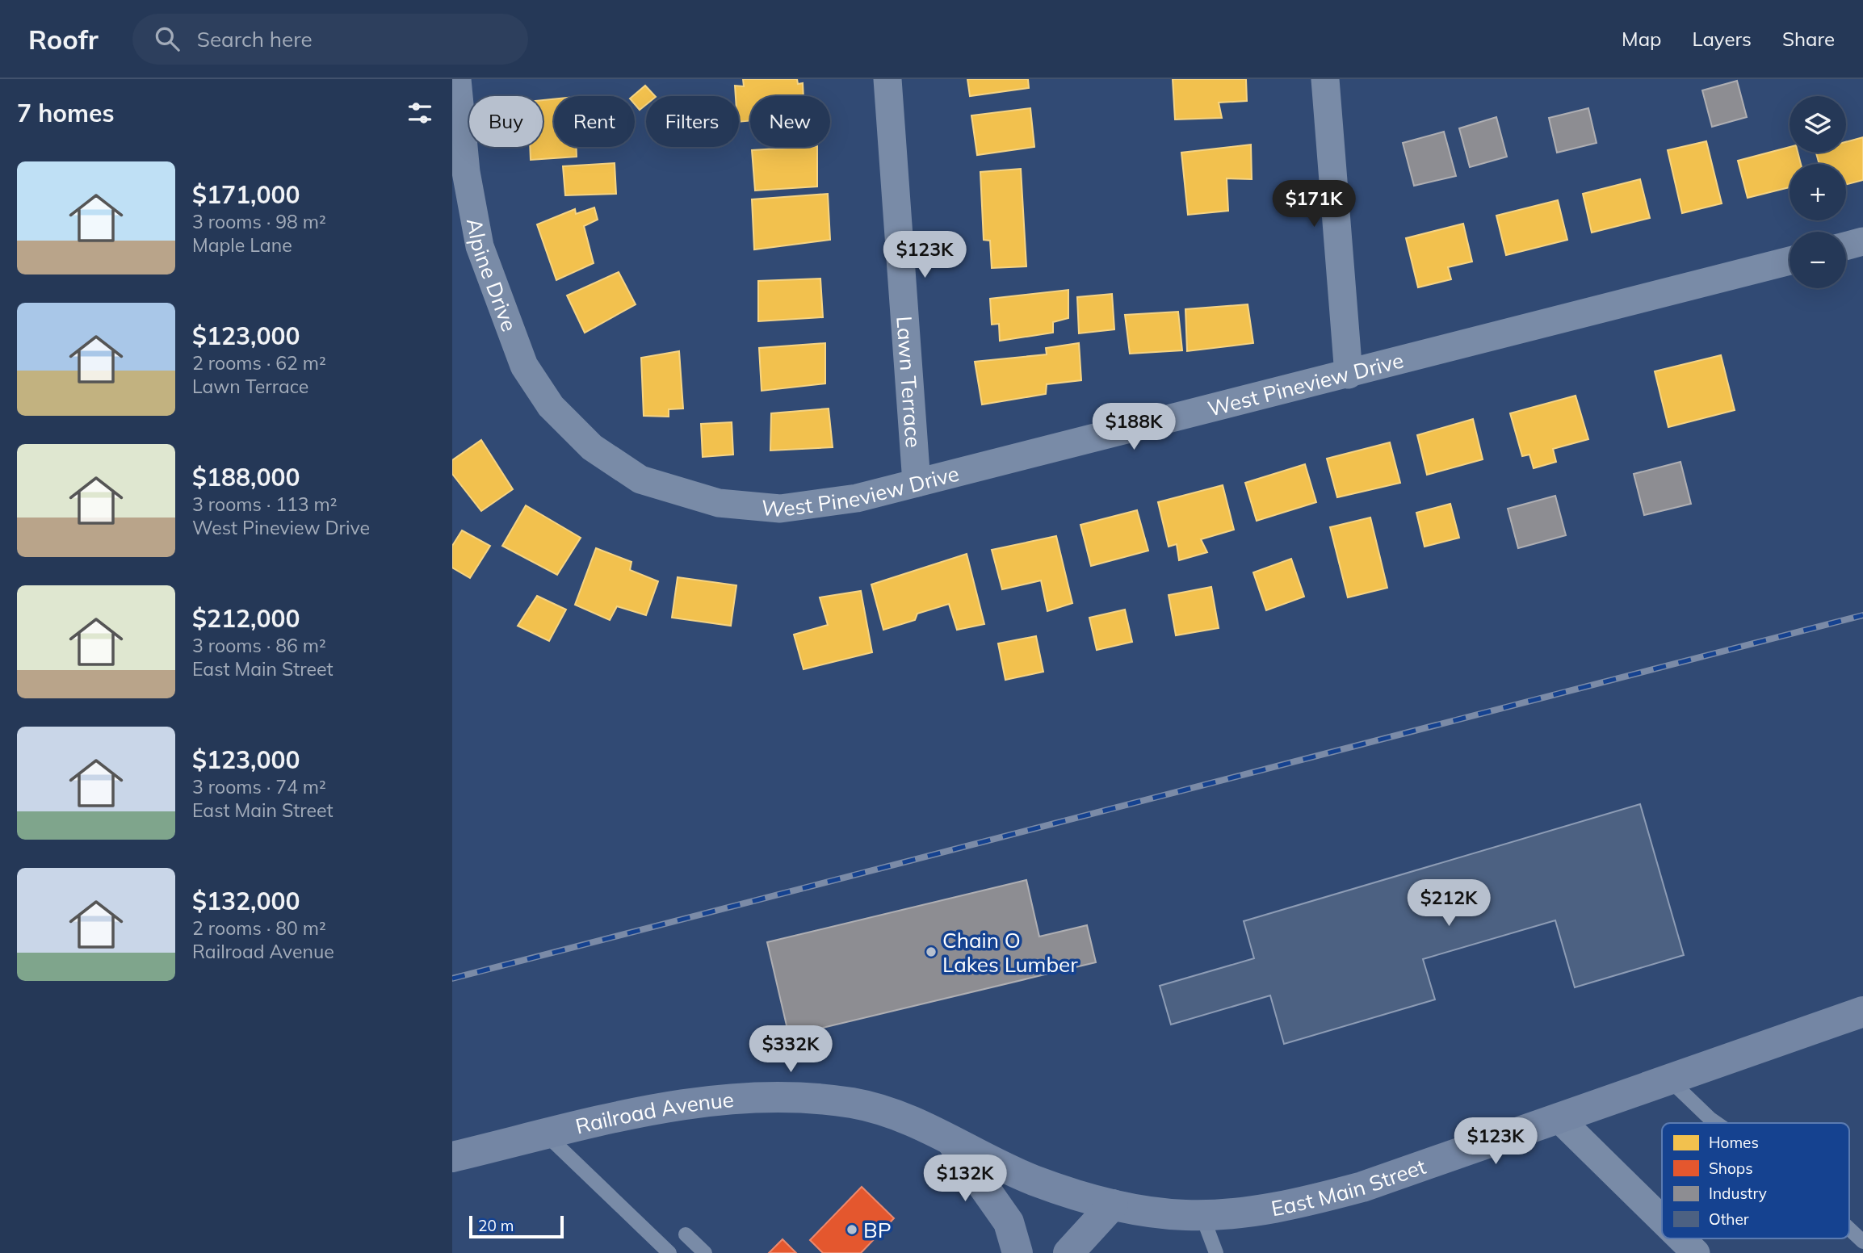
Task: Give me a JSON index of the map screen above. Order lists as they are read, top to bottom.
{
  "streets": {
    "main road": ["Railroad Avenue", "East Main Street"],
    "street": ["Alpine Drive", "Lawn Terrace", "West Pineview Drive"]
  },
  "crossings": [
    ["Alpine Drive", "West Pineview Drive"],
    ["Lawn Terrace", "West Pineview Drive"],
    ["Railroad Avenue", "East Main Street"]
  ],
  "places": ["Chain O Lakes Lumber", "BP"],
  "legend": [
    "Homes",
    "Shops",
    "Industry",
    "Other"
  ],
  "scale_bar": "20 m",
  "page": {
    "header": "Roofr",
    "search": "Search here",
    "nav": ["Map", "Layers", "Share"],
    "heading": "7 homes",
    "map_buttons": ["+", "−"],
    "chip": [
      "Buy",
      "Rent",
      "Filters",
      "New"
    ],
    "list": [
      {
        "name": "$171,000",
        "note": "3 rooms · 98 m² · Maple Lane"
      },
      {
        "name": "$123,000",
        "note": "2 rooms · 62 m² · Lawn Terrace"
      },
      {
        "name": "$188,000",
        "note": "3 rooms · 113 m² · West Pineview Drive"
      },
      {
        "name": "$212,000",
        "note": "3 rooms · 86 m² · East Main Street"
      },
      {
        "name": "$123,000",
        "note": "3 rooms · 74 m² · East Main Street"
      },
      {
        "name": "$132,000",
        "note": "2 rooms · 80 m² · Railroad Avenue"
      }
    ],
    "price": [
      "$171K",
      "$123K",
      "$188K",
      "$212K",
      "$332K",
      "$123K",
      "$132K"
    ],
    "scale": "20 m"
  }
}
